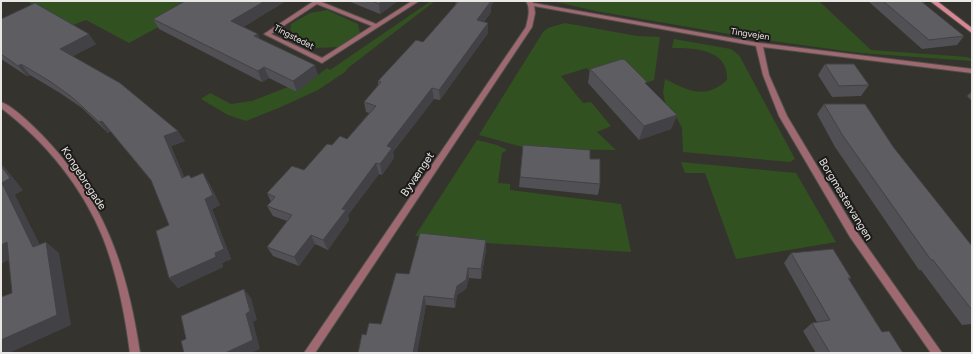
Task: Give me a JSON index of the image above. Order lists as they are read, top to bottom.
{
  "streets": {
    "street": [
      "Tingvejen",
      "Tingstedet",
      "Byvænget",
      "Kongebrogade",
      "Borgmestervangen"
    ]
  },
  "crossings": [
    ["Tingvejen", "Byvænget"],
    ["Tingvejen", "Borgmestervangen"]
  ]
}
